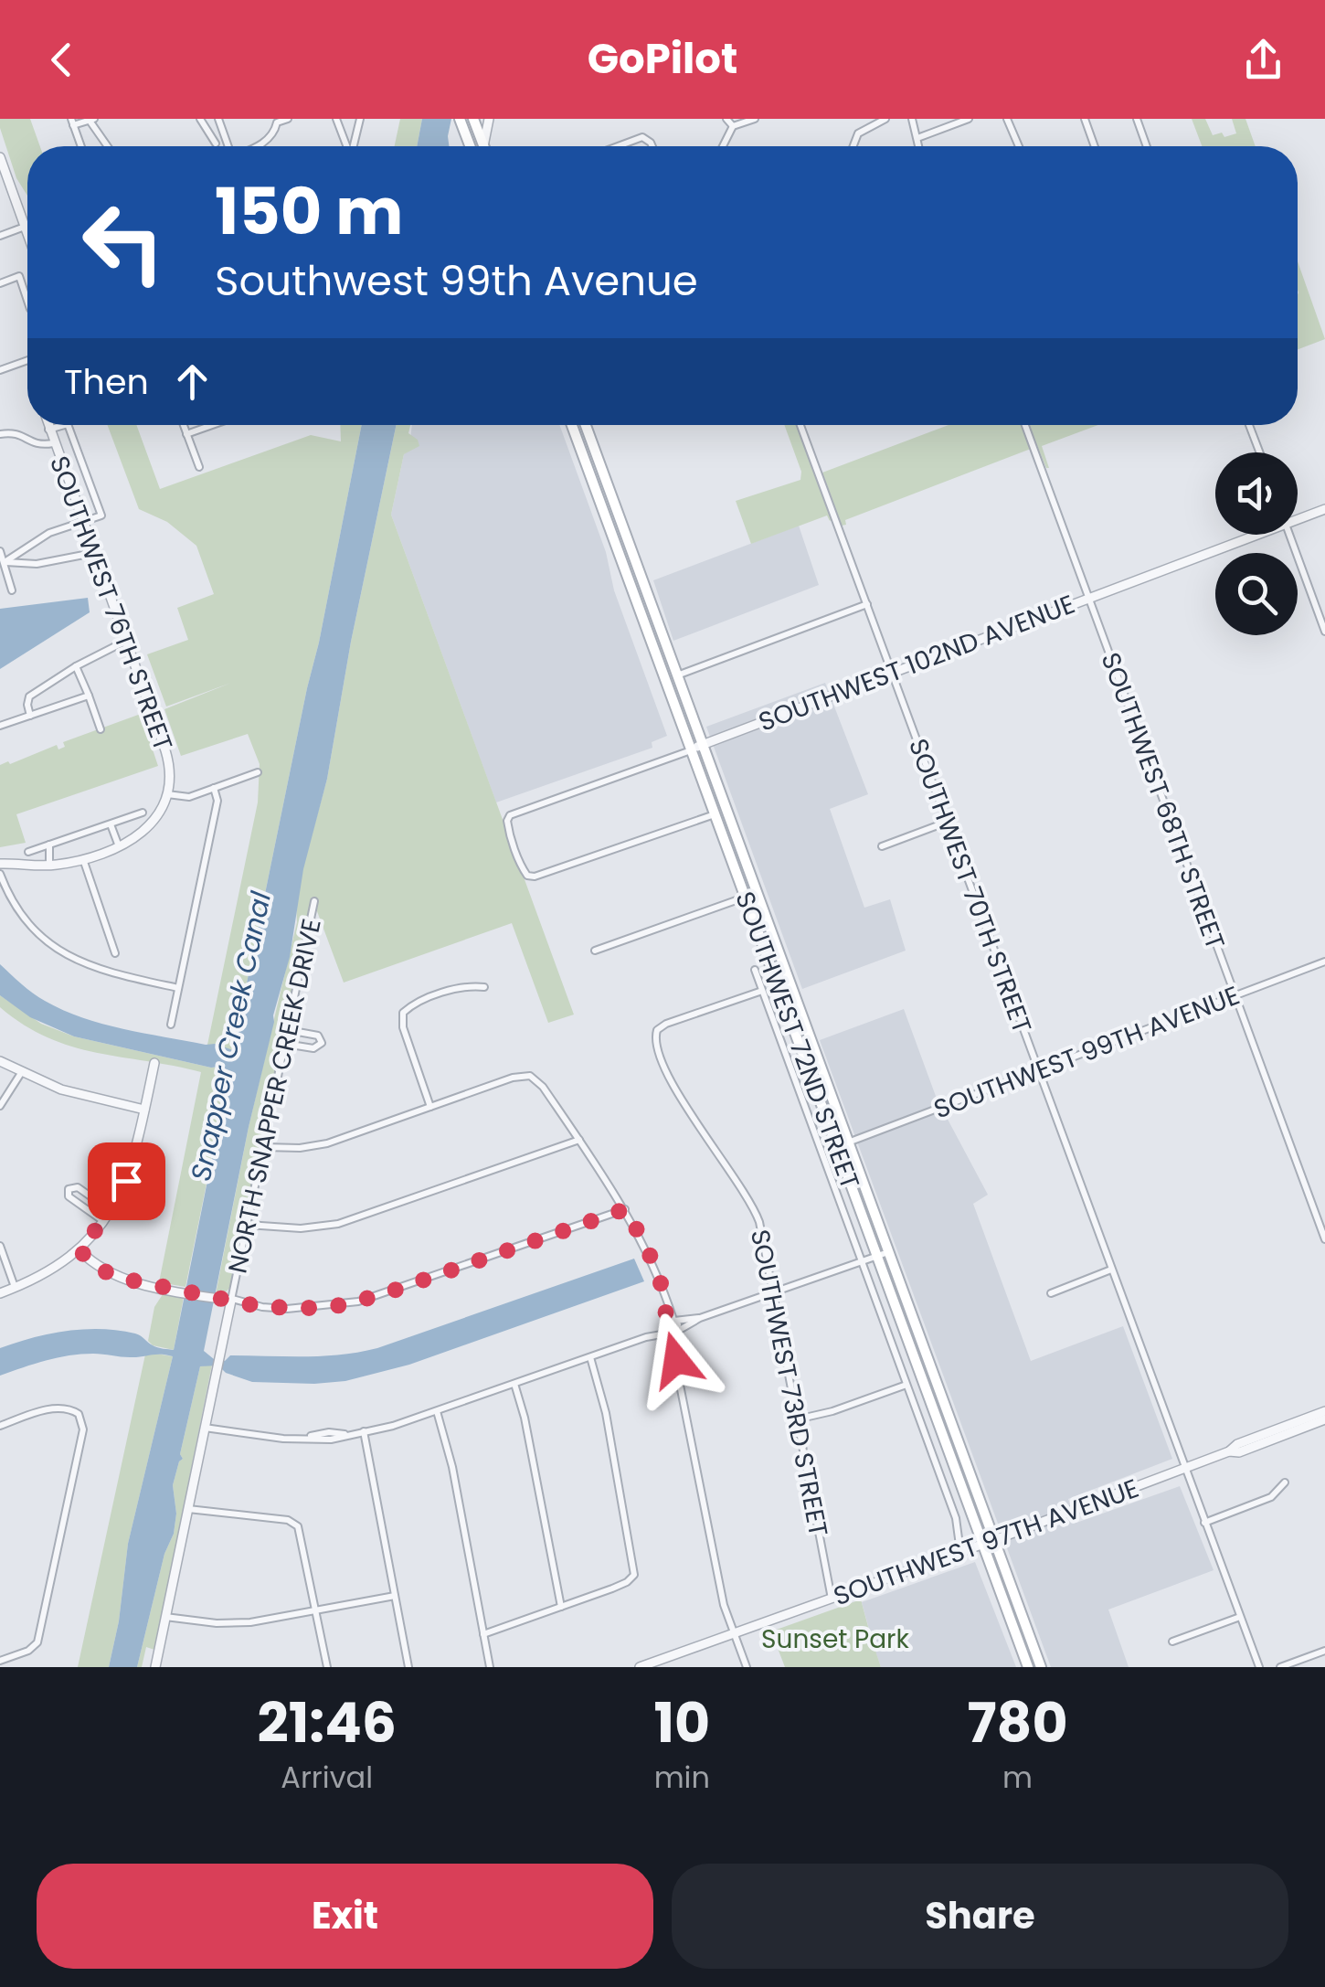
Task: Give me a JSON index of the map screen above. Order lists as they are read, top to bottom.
{
  "streets": {
    "main road": ["SOUTHWEST 72ND STREET"],
    "street": [
      "SOUTHWEST 76TH STREET",
      "SOUTHWEST 102ND AVENUE",
      "SOUTHWEST 68TH STREET",
      "SOUTHWEST 70TH STREET",
      "SOUTHWEST 99TH AVENUE",
      "NORTH SNAPPER CREEK DRIVE",
      "SOUTHWEST 73RD STREET",
      "SOUTHWEST 97TH AVENUE"
    ]
  },
  "crossings": [
    ["SOUTHWEST 102ND AVENUE", "SOUTHWEST 68TH STREET"],
    ["SOUTHWEST 102ND AVENUE", "SOUTHWEST 70TH STREET"],
    ["SOUTHWEST 102ND AVENUE", "SOUTHWEST 72ND STREET"],
    ["SOUTHWEST 68TH STREET", "SOUTHWEST 99TH AVENUE"],
    ["SOUTHWEST 70TH STREET", "SOUTHWEST 99TH AVENUE"],
    ["SOUTHWEST 70TH STREET", "SOUTHWEST 97TH AVENUE"],
    ["SOUTHWEST 72ND STREET", "SOUTHWEST 99TH AVENUE"],
    ["SOUTHWEST 72ND STREET", "SOUTHWEST 73RD STREET"],
    ["SOUTHWEST 72ND STREET", "SOUTHWEST 97TH AVENUE"],
    ["SOUTHWEST 73RD STREET", "SOUTHWEST 97TH AVENUE"]
  ],
  "water": ["Snapper Creek Canal"],
  "parks": ["Sunset Park"],
  "page": {
    "header": "GoPilot",
    "turn": ["150 m", "Southwest 99th Avenue"],
    "then": "Then",
    "eta": [
      "21:46",
      "Arrival",
      "10",
      "min",
      "780",
      "m"
    ],
    "buttons": ["Exit", "Share"]
  }
}
